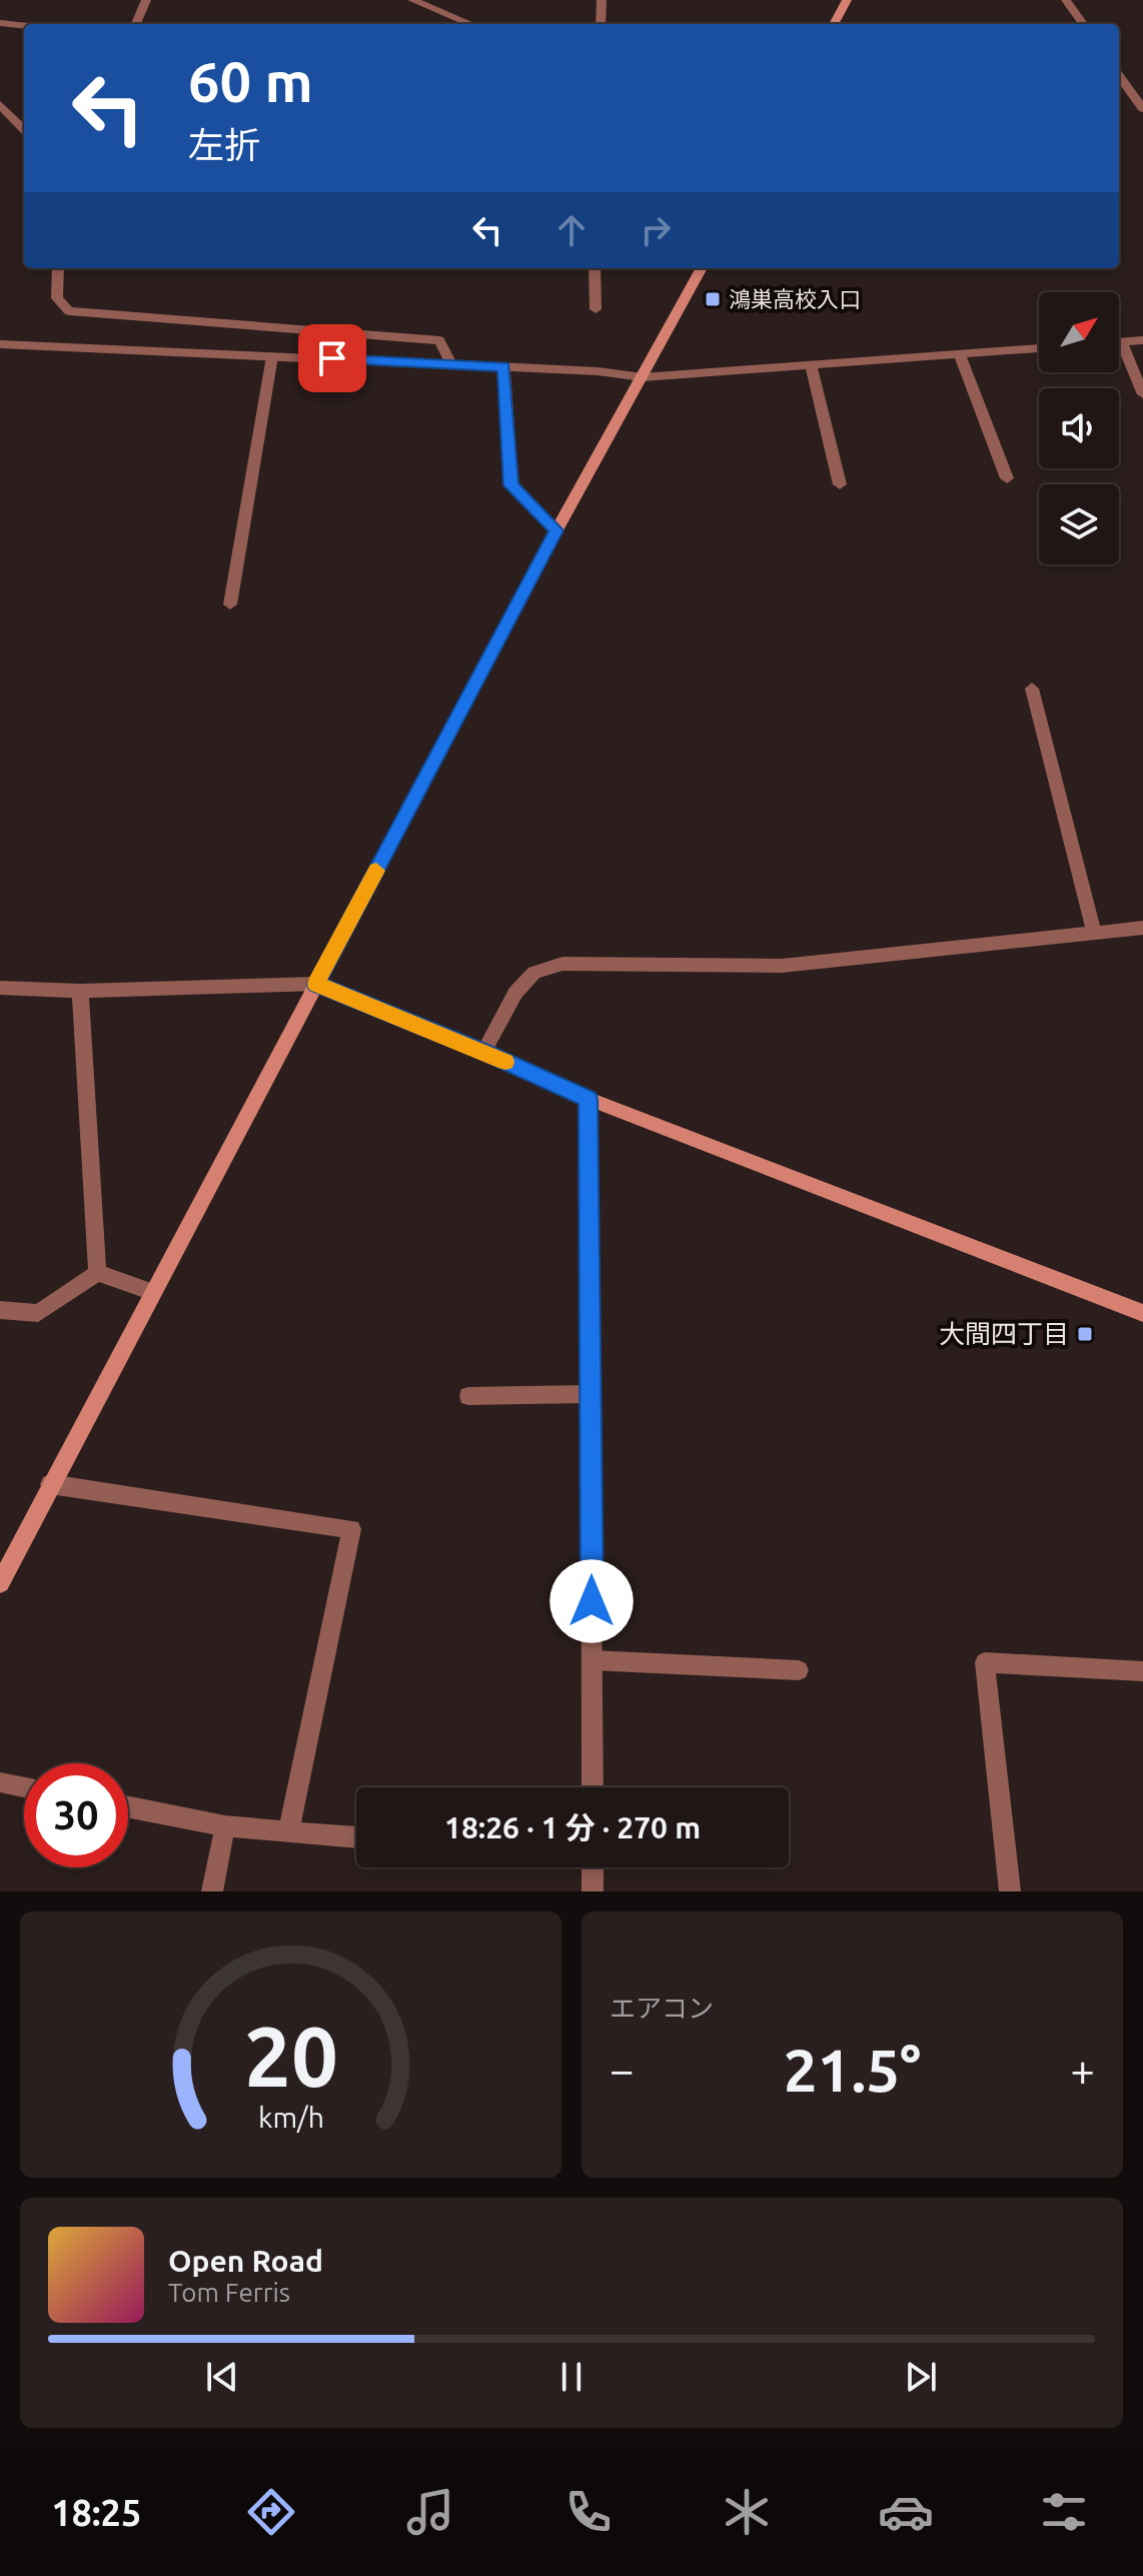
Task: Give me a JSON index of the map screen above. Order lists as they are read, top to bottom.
{
  "places": {
    "transit": ["鴻巣高校入口", "大間四丁目"]
  },
  "north": "top right",
  "page": {
    "turn": ["60 m", "左折"],
    "limit": "30",
    "trip": "18:26 · 1 分 · 270 m",
    "tile": "エアコン",
    "heat": ["−", "21.5°", "+"],
    "song": ["Open Road", "Tom Ferris"],
    "tabs": "18:25",
    "gauge": ["20", "km/h"]
  }
}
